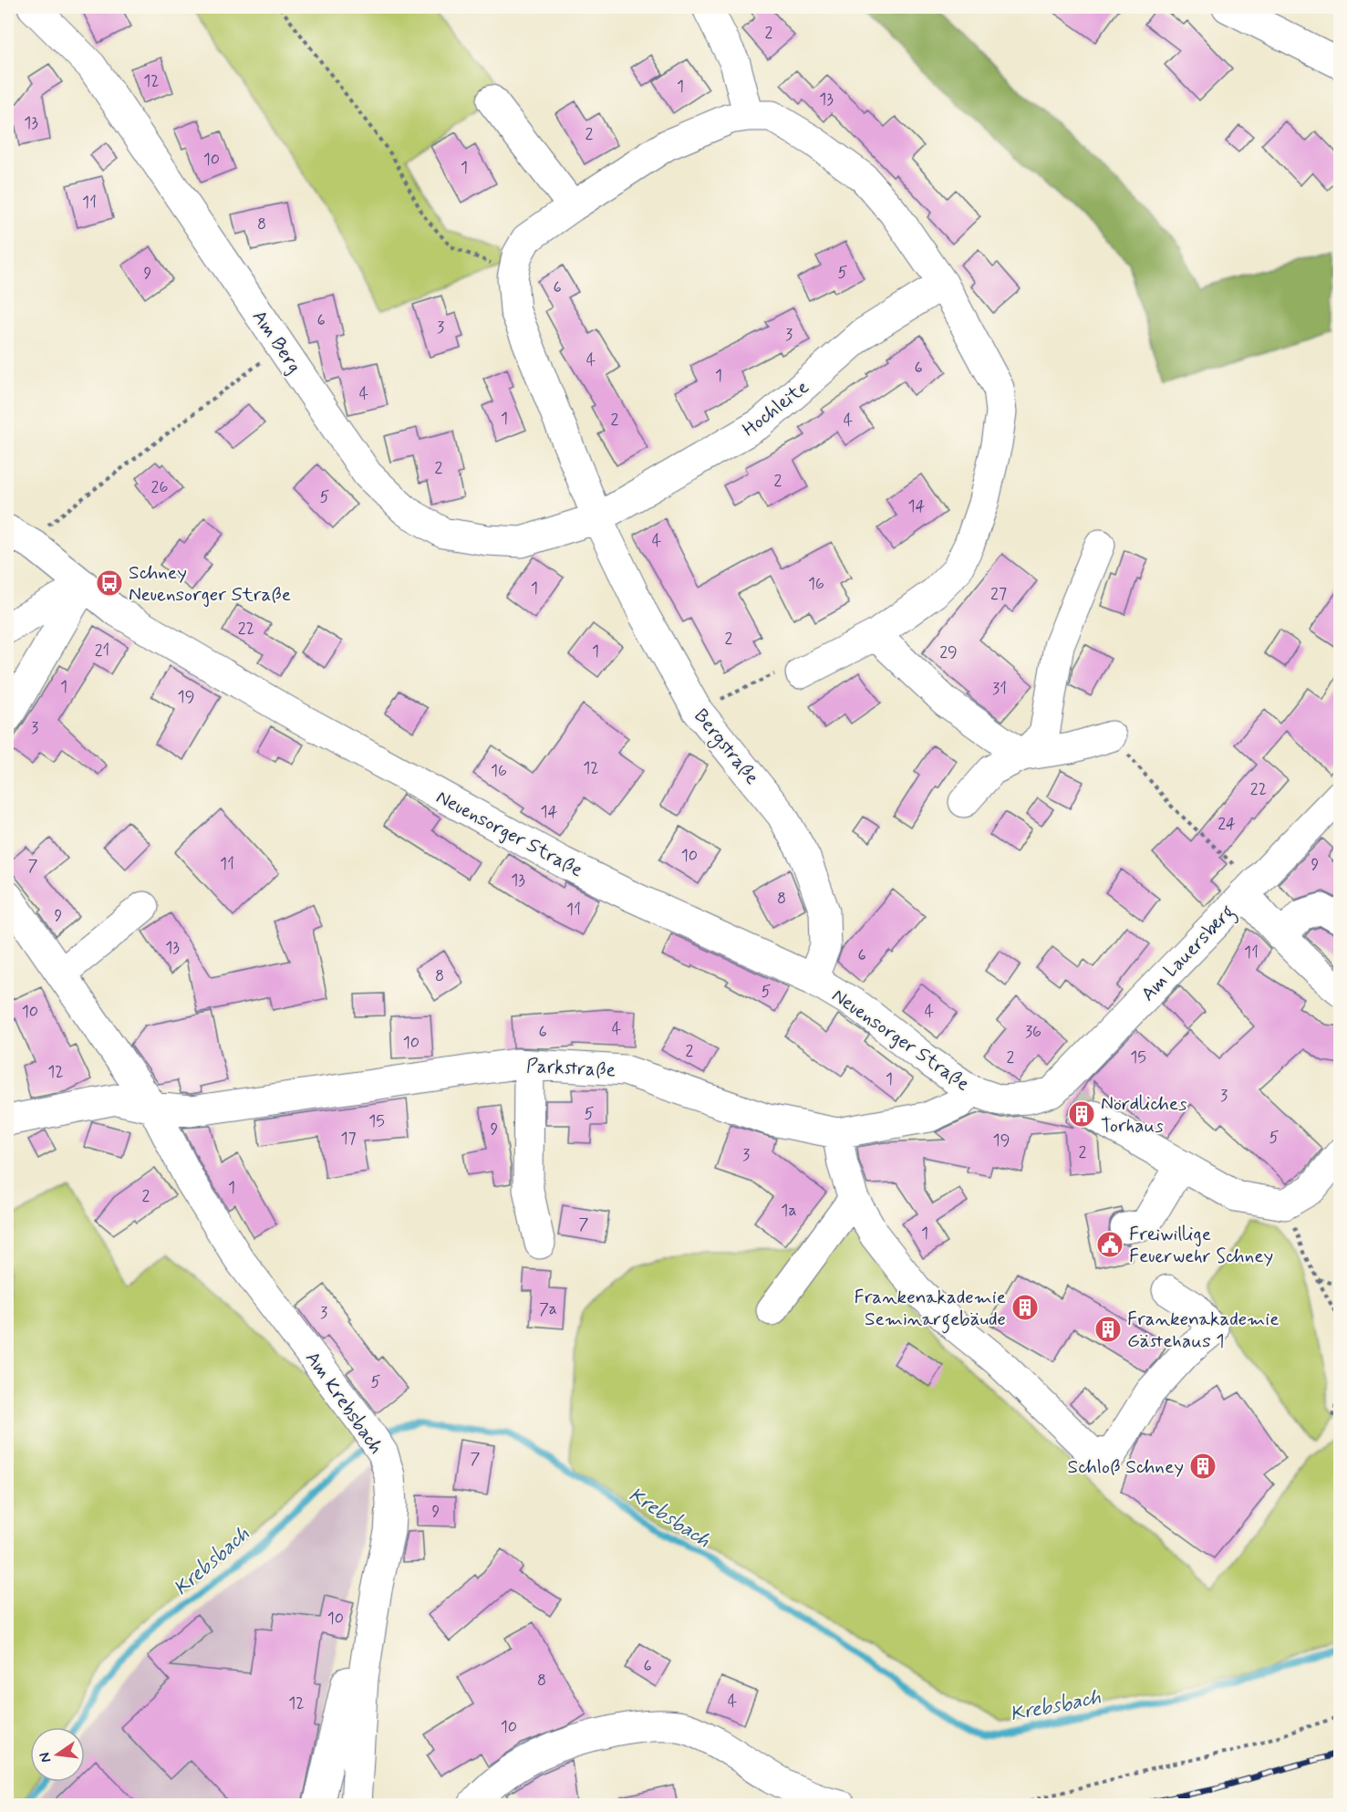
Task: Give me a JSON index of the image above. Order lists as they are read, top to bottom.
{
  "streets": {
    "street": [
      "Am Berg",
      "Hochleite",
      "Bergstraße",
      "Neuensorger Straße",
      "Am Lauersberg",
      "Parkstraße",
      "Am Krebsbach"
    ]
  },
  "crossings": [
    ["Am Berg", "Hochleite"],
    ["Am Berg", "Bergstraße"],
    ["Hochleite", "Bergstraße"],
    ["Bergstraße", "Neuensorger Straße"],
    ["Neuensorger Straße", "Am Lauersberg"],
    ["Neuensorger Straße", "Parkstraße"],
    ["Parkstraße", "Am Krebsbach"]
  ],
  "water": ["Krebsbach"],
  "places": {
    "bus stop": ["Schney Neuensorger Straße"],
    "building": [
      "Nördliches Torhaus",
      "Frankenakademie Seminargebäude",
      "Frankenakademie Gästehaus 1",
      "Schloß Schney"
    ],
    "public building": ["Freiwillige Feuerwehr Schney"]
  },
  "house_numbers": [
    "2",
    "12",
    "1",
    "13",
    "13",
    "2",
    "10",
    "1",
    "11",
    "8",
    "5",
    "9",
    "6",
    "6",
    "3",
    "3",
    "4",
    "6",
    "1",
    "4",
    "1",
    "2",
    "4",
    "2",
    "2",
    "26",
    "5",
    "14",
    "4",
    "16",
    "1",
    "27",
    "22",
    "2",
    "21",
    "1",
    "29",
    "1",
    "31",
    "19",
    "3",
    "12",
    "16",
    "22",
    "14",
    "24",
    "10",
    "11",
    "9",
    "7",
    "13",
    "8",
    "11",
    "9",
    "13",
    "11",
    "6",
    "8",
    "5",
    "10",
    "4",
    "4",
    "6",
    "36",
    "10",
    "2",
    "2",
    "15",
    "12",
    "1",
    "3",
    "5",
    "15",
    "9",
    "5",
    "17",
    "19",
    "2",
    "3",
    "1",
    "2",
    "1a",
    "7",
    "1",
    "7a",
    "3",
    "5",
    "7",
    "9",
    "10",
    "6",
    "8",
    "4",
    "12",
    "10"
  ],
  "north": "left"
}
